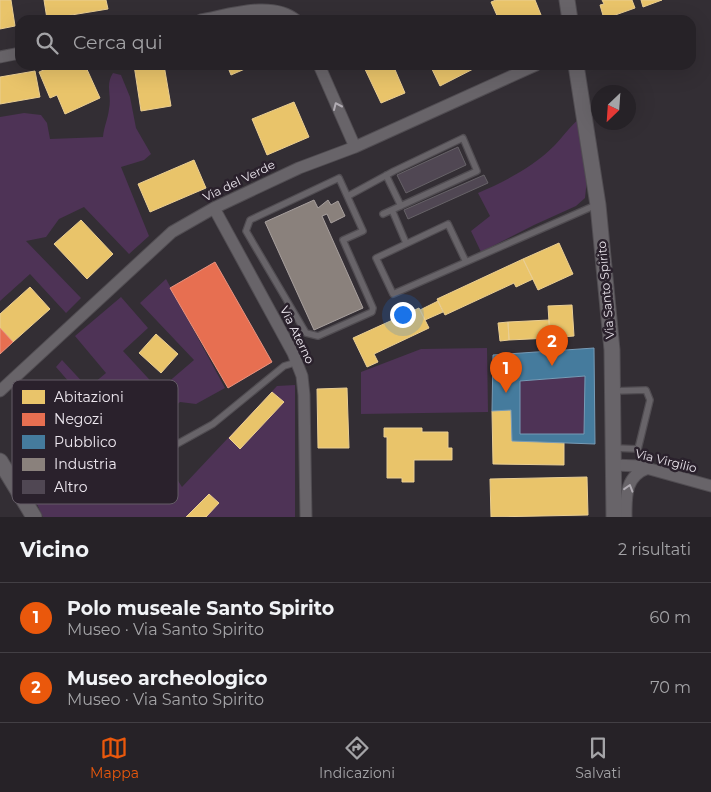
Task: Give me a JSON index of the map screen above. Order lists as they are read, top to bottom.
{
  "streets": {
    "street": [
      "Via del Verde",
      "Via Santo Spirito",
      "Via Aterno",
      "Via Virgilio"
    ]
  },
  "crossings": [
    ["Via del Verde", "Via Aterno"],
    ["Via Santo Spirito", "Via Virgilio"]
  ],
  "legend": [
    "Abitazioni",
    "Negozi",
    "Pubblico",
    "Industria",
    "Altro"
  ],
  "north": "bottom left",
  "page": {
    "search": "Cerca qui",
    "pins": ["2", "1"],
    "heading": ["Vicino", "2 risultati"],
    "list": [
      {
        "mark": "1",
        "name": "Polo museale Santo Spirito",
        "note": "Museo · Via Santo Spirito",
        "value": "60 m"
      },
      {
        "mark": "2",
        "name": "Museo archeologico",
        "note": "Museo · Via Santo Spirito",
        "value": "70 m"
      }
    ],
    "nav": ["Mappa", "Indicazioni", "Salvati"]
  }
}
